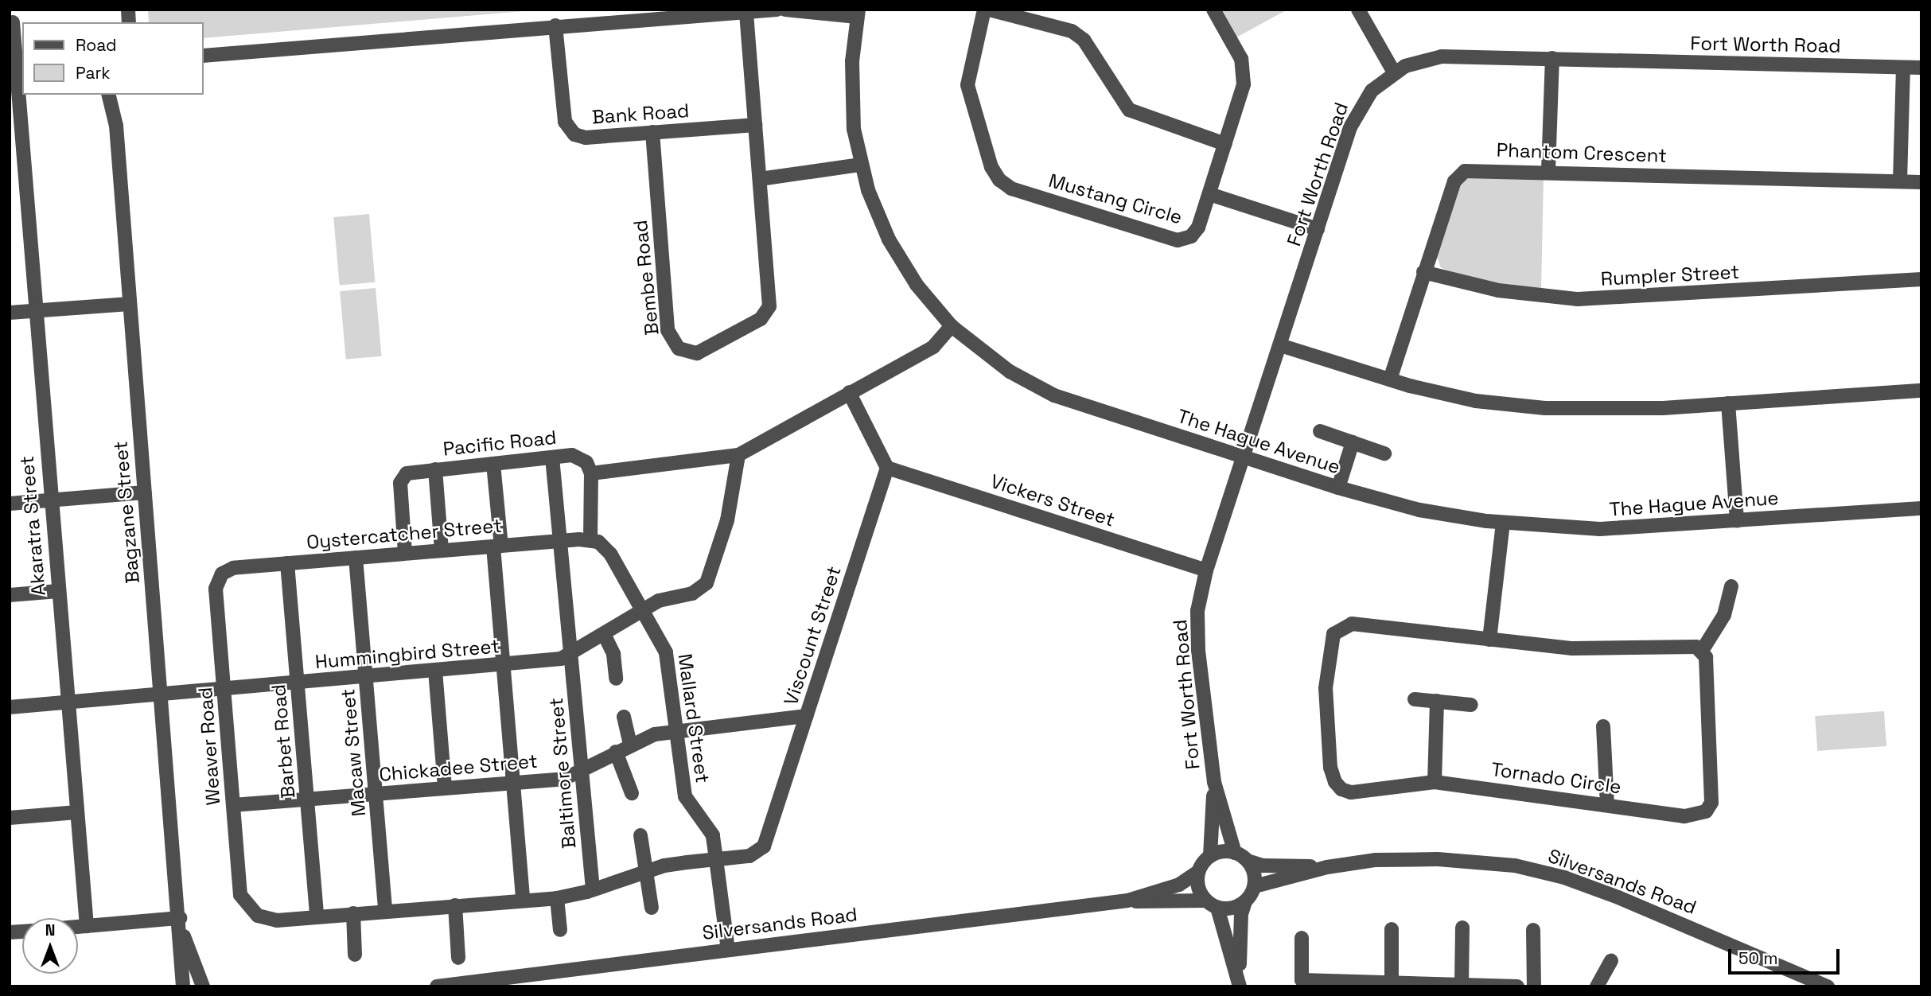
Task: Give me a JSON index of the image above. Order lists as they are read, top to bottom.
{
  "streets": {
    "street": [
      "Fort Worth Road",
      "Bank Road",
      "Phantom Crescent",
      "Mustang Circle",
      "Rumpler Street",
      "Bembe Road",
      "The Hague Avenue",
      "Pacific Road",
      "Vickers Street",
      "Bagzane Street",
      "Akaratra Street",
      "Oystercatcher Street",
      "Viscount Street",
      "Hummingbird Street",
      "Mallard Street",
      "Barbet Road",
      "Weaver Road",
      "Macaw Street",
      "Chickadee Street",
      "Baltimore Street",
      "Tornado Circle",
      "Silversands Road"
    ]
  },
  "crossings": [
    ["Fort Worth Road", "The Hague Avenue"],
    ["Fort Worth Road", "Vickers Street"],
    ["Fort Worth Road", "Silversands Road"],
    ["Bank Road", "Bembe Road"],
    ["Phantom Crescent", "Rumpler Street"],
    ["Pacific Road", "Oystercatcher Street"],
    ["Pacific Road", "Baltimore Street"],
    ["Vickers Street", "Viscount Street"],
    ["Bagzane Street", "Hummingbird Street"],
    ["Akaratra Street", "Hummingbird Street"],
    ["Oystercatcher Street", "Mallard Street"],
    ["Oystercatcher Street", "Barbet Road"],
    ["Oystercatcher Street", "Weaver Road"],
    ["Oystercatcher Street", "Macaw Street"],
    ["Oystercatcher Street", "Baltimore Street"],
    ["Viscount Street", "Mallard Street"],
    ["Viscount Street", "Barbet Road"],
    ["Viscount Street", "Weaver Road"],
    ["Viscount Street", "Macaw Street"],
    ["Viscount Street", "Chickadee Street"],
    ["Viscount Street", "Baltimore Street"],
    ["Hummingbird Street", "Mallard Street"],
    ["Hummingbird Street", "Barbet Road"],
    ["Hummingbird Street", "Weaver Road"],
    ["Hummingbird Street", "Macaw Street"],
    ["Hummingbird Street", "Baltimore Street"],
    ["Mallard Street", "Chickadee Street"],
    ["Mallard Street", "Silversands Road"],
    ["Barbet Road", "Chickadee Street"],
    ["Weaver Road", "Chickadee Street"],
    ["Macaw Street", "Chickadee Street"],
    ["Chickadee Street", "Baltimore Street"]
  ],
  "legend": ["Road", "Park"],
  "scale_bar": "50 m",
  "north": "top"
}
